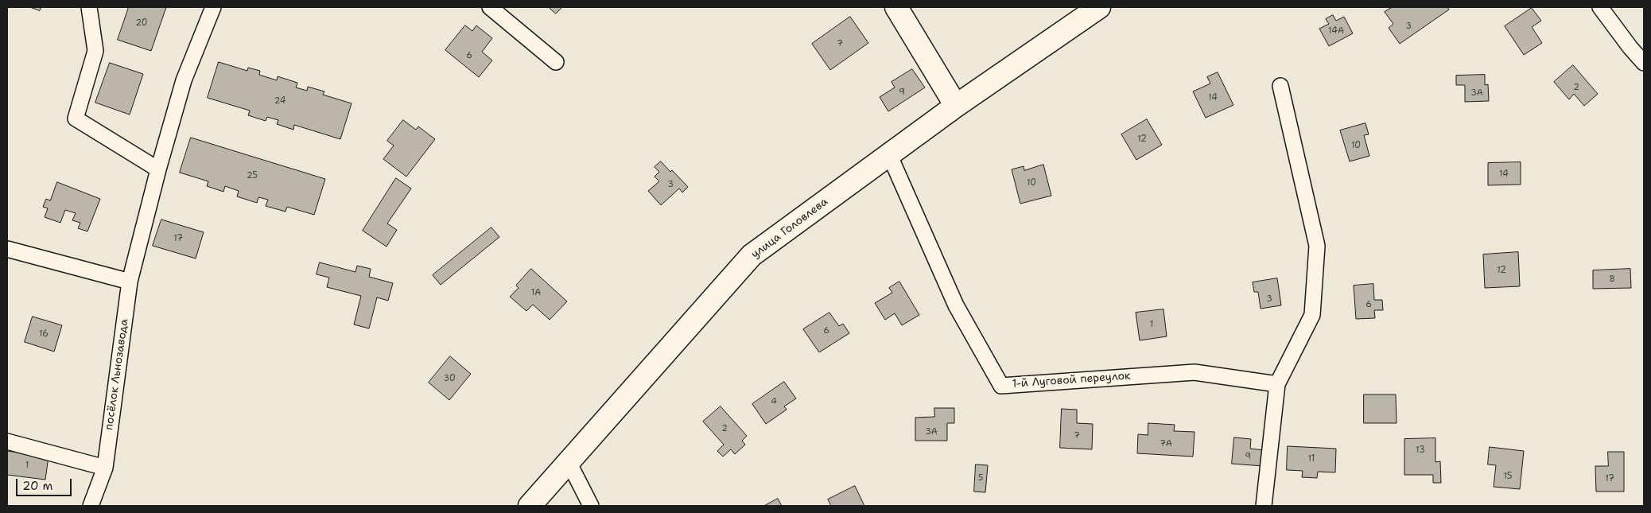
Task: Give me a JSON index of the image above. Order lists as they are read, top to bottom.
{
  "streets": {
    "main road": ["улица Головлева"],
    "street": ["посёлок Льнозавода", "1-й Луговой переулок"]
  },
  "crossings": [
    ["улица Головлева", "1-й Луговой переулок"]
  ],
  "house_numbers": [
    "20",
    "3",
    "14А",
    "7",
    "6",
    "2",
    "9",
    "3А",
    "14",
    "24",
    "12",
    "10",
    "14",
    "25",
    "10",
    "3",
    "17",
    "12",
    "8",
    "1А",
    "3",
    "6",
    "1",
    "6",
    "16",
    "30",
    "4",
    "2",
    "3А",
    "7",
    "7А",
    "13",
    "9",
    "11",
    "1",
    "15",
    "5",
    "17"
  ],
  "scale_bar": "20 m"
}
